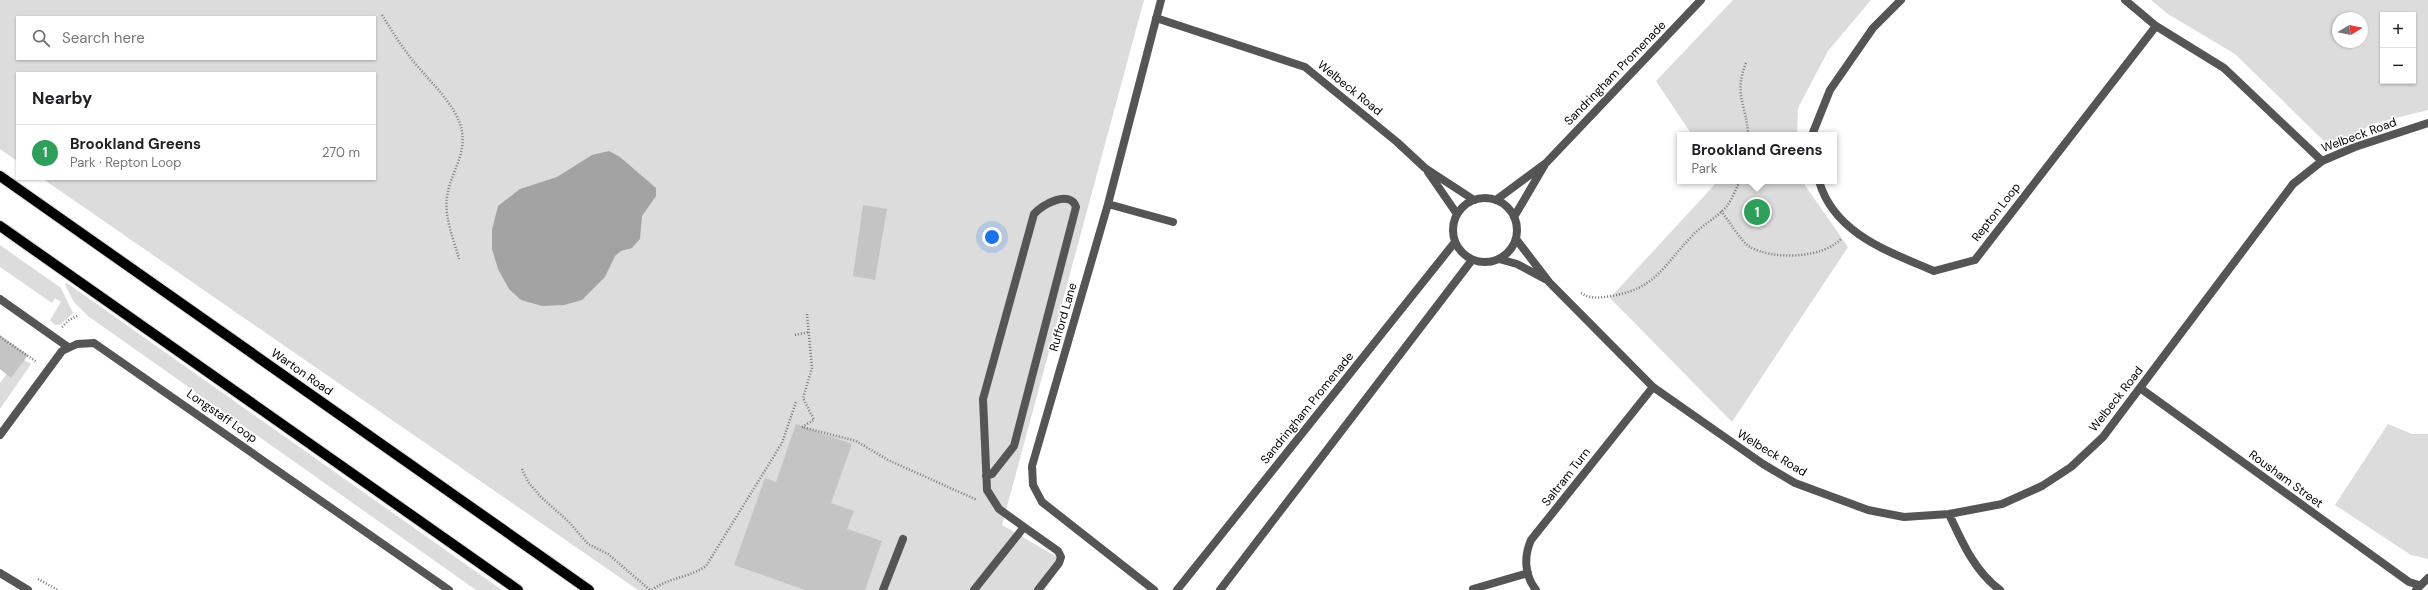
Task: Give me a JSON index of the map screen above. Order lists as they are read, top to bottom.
{
  "streets": {
    "main road": ["Warton Road"],
    "street": [
      "Sandringham Promenade",
      "Welbeck Road",
      "Repton Loop",
      "Rufford Lane",
      "Longstaff Loop",
      "Saltram Turn",
      "Rousham Street"
    ]
  },
  "crossings": [
    ["Sandringham Promenade", "Welbeck Road"],
    ["Welbeck Road", "Rufford Lane"],
    ["Welbeck Road", "Saltram Turn"],
    ["Welbeck Road", "Rousham Street"]
  ],
  "north": "right",
  "page": {
    "map_buttons": ["+", "−"],
    "search": "Search here",
    "heading": "Nearby",
    "list": [
      {
        "mark": "1",
        "name": "Brookland Greens",
        "note": "Park · Repton Loop",
        "value": "270 m"
      }
    ],
    "popup": ["Brookland Greens", "Park"],
    "pins": "1"
  }
}
